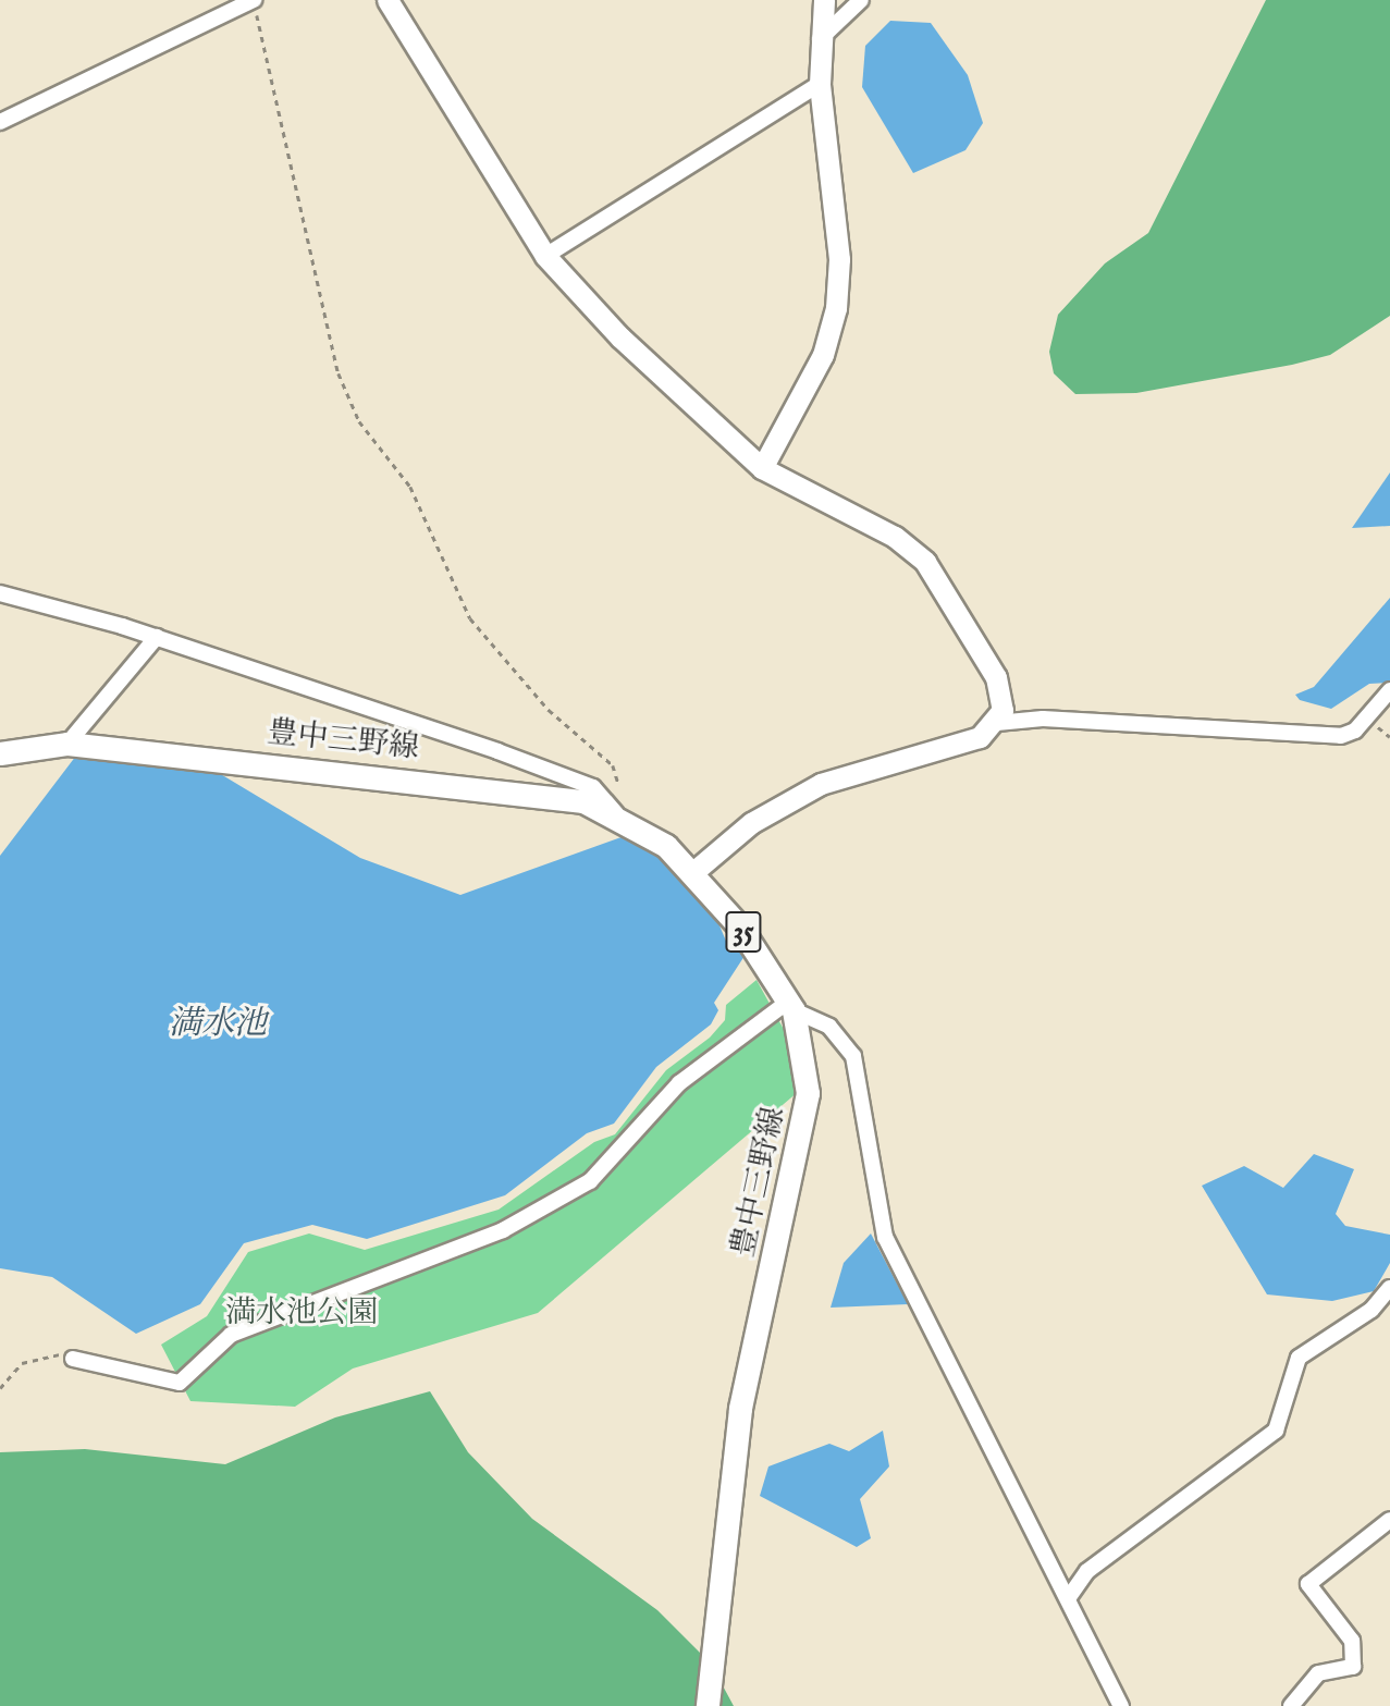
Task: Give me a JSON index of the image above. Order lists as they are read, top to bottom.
{
  "streets": {
    "main road": ["豊中三野線", "35"]
  },
  "water": ["満水池"],
  "parks": ["満水池公園"]
}
